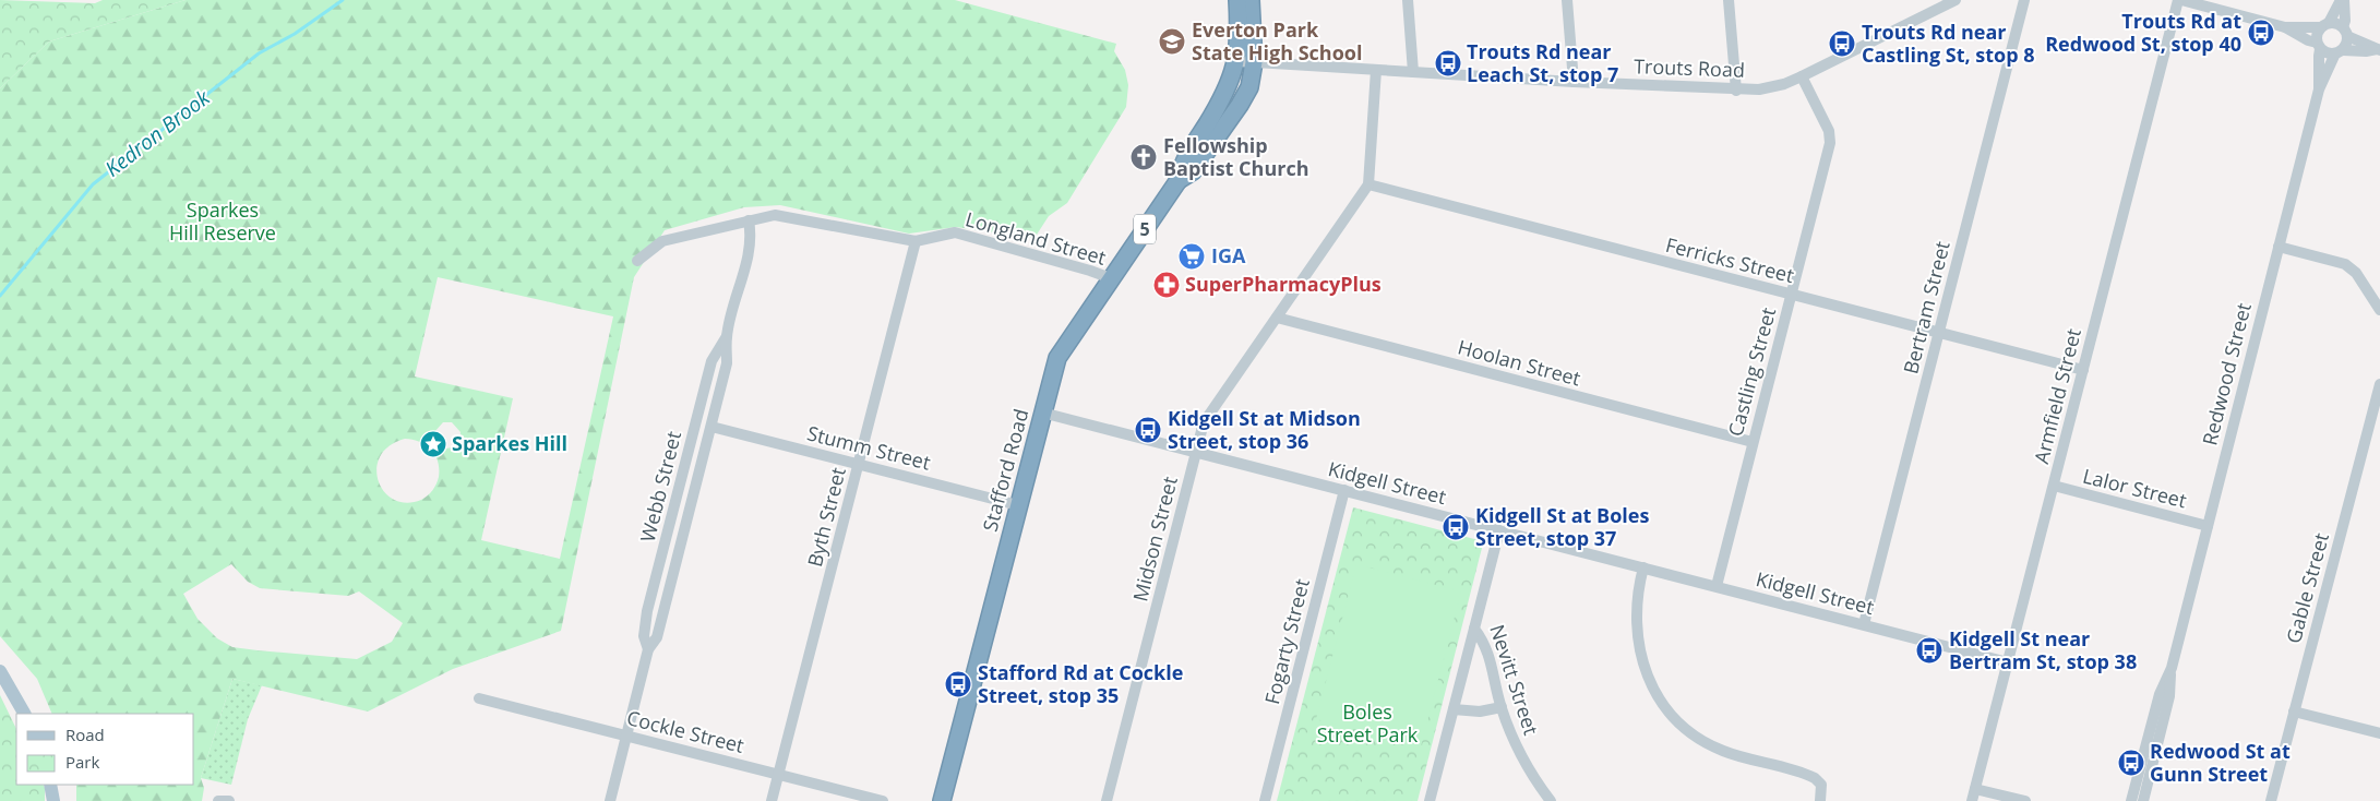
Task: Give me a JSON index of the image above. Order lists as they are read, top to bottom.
{
  "streets": {
    "highway": ["5", "Stafford Road"],
    "street": [
      "Trouts Road",
      "Longland Street",
      "Ferricks Street",
      "Bertram Street",
      "Hoolan Street",
      "Castling Street",
      "Redwood Street",
      "Armfield Street",
      "Stumm Street",
      "Kidgell Street",
      "Webb Street",
      "Lalor Street",
      "Byth Street",
      "Midson Street",
      "Gable Street",
      "Fogarty Street",
      "Nevitt Street",
      "Cockle Street"
    ]
  },
  "crossings": [
    ["Trouts Road", "Castling Street"],
    ["Trouts Road", "Stafford Road"],
    ["Longland Street", "Stafford Road"],
    ["Longland Street", "Webb Street"],
    ["Longland Street", "Byth Street"],
    ["Ferricks Street", "Bertram Street"],
    ["Ferricks Street", "Castling Street"],
    ["Ferricks Street", "Armfield Street"],
    ["Ferricks Street", "Midson Street"],
    ["Bertram Street", "Kidgell Street"],
    ["Hoolan Street", "Castling Street"],
    ["Hoolan Street", "Midson Street"],
    ["Castling Street", "Kidgell Street"],
    ["Redwood Street", "Lalor Street"],
    ["Armfield Street", "Kidgell Street"],
    ["Armfield Street", "Lalor Street"],
    ["Stumm Street", "Stafford Road"],
    ["Stumm Street", "Webb Street"],
    ["Stumm Street", "Byth Street"],
    ["Stafford Road", "Kidgell Street"],
    ["Kidgell Street", "Midson Street"],
    ["Kidgell Street", "Fogarty Street"],
    ["Kidgell Street", "Nevitt Street"],
    ["Webb Street", "Cockle Street"],
    ["Byth Street", "Cockle Street"]
  ],
  "water": ["Kedron Brook"],
  "parks": ["Sparkes Hill Reserve", "Boles Street Park"],
  "places": {
    "bus stop": [
      "Trouts Rd at Redwood St, stop 40",
      "Trouts Rd near Castling St, stop 8",
      "Trouts Rd near Leach St, stop 7",
      "Kidgell St at Midson Street, stop 36",
      "Kidgell St at Boles Street, stop 37",
      "Kidgell St near Bertram St, stop 38",
      "Stafford Rd at Cockle Street, stop 35",
      "Redwood St at Gunn Street"
    ],
    "school or university": ["Everton Park State High School"],
    "church": ["Fellowship Baptist Church"],
    "supermarket": ["IGA"],
    "pharmacy": ["SuperPharmacyPlus"],
    "place": ["Sparkes Hill"]
  },
  "legend": ["Road", "Park"]
}
